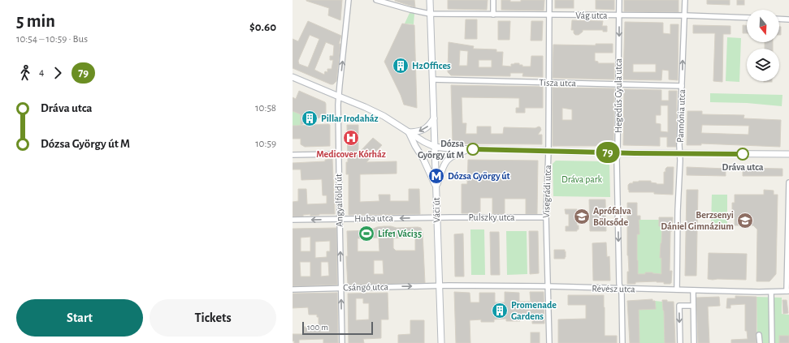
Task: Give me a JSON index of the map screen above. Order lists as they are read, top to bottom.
{
  "streets": {
    "main road": ["Váci út"],
    "street": [
      "Vág utca",
      "Tisza utca",
      "Hegedűs Gyula utca",
      "Pannónia utca",
      "Visegrádi utca",
      "Angyalföldi út",
      "Pulszky utca",
      "Huba utca",
      "Csángó utca",
      "Révész utca"
    ]
  },
  "crossings": [
    ["Vág utca", "Hegedűs Gyula utca"],
    ["Vág utca", "Pannónia utca"],
    ["Vág utca", "Visegrádi utca"],
    ["Vág utca", "Váci út"],
    ["Tisza utca", "Hegedűs Gyula utca"],
    ["Tisza utca", "Pannónia utca"],
    ["Tisza utca", "Visegrádi utca"],
    ["Tisza utca", "Váci út"],
    ["Hegedűs Gyula utca", "Révész utca"],
    ["Pannónia utca", "Révész utca"],
    ["Visegrádi utca", "Pulszky utca"],
    ["Visegrádi utca", "Révész utca"],
    ["Angyalföldi út", "Huba utca"],
    ["Angyalföldi út", "Csángó utca"],
    ["Váci út", "Pulszky utca"],
    ["Váci út", "Huba utca"],
    ["Váci út", "Csángó utca"],
    ["Váci út", "Révész utca"],
    ["Pulszky utca", "Huba utca"],
    ["Csángó utca", "Révész utca"]
  ],
  "one_way": [
    "Hegedűs Gyula utca",
    "Angyalföldi út",
    "Huba utca",
    "Csángó utca"
  ],
  "parks": ["Dráva park"],
  "places": {
    "building": ["H2Offices", "Pillar Irodaház", "Promenade Gardens"],
    "hospital": ["Medicover Kórház"],
    "other": ["Dózsa György út M", "Dráva utca"],
    "metro station": ["Dózsa György út"],
    "school or university": ["Aprófalva Bölcsőde", "Berzsenyi Dániel Gimnázium"],
    "sports": ["Life1 Váci35"]
  },
  "lines": ["bus line 79"],
  "scale_bar": "100 m",
  "north": "bottom",
  "page": {
    "heading": ["5 min", "10:54 – 10:59 · Bus", "$0.60"],
    "on_map": "79",
    "legs": ["4", "79"],
    "list": [
      {
        "name": "Dráva utca",
        "value": "10:58"
      },
      {
        "name": "Dózsa György út M",
        "value": "10:59"
      }
    ],
    "buttons": ["Start", "Tickets"],
    "scale": "100 m"
  }
}
